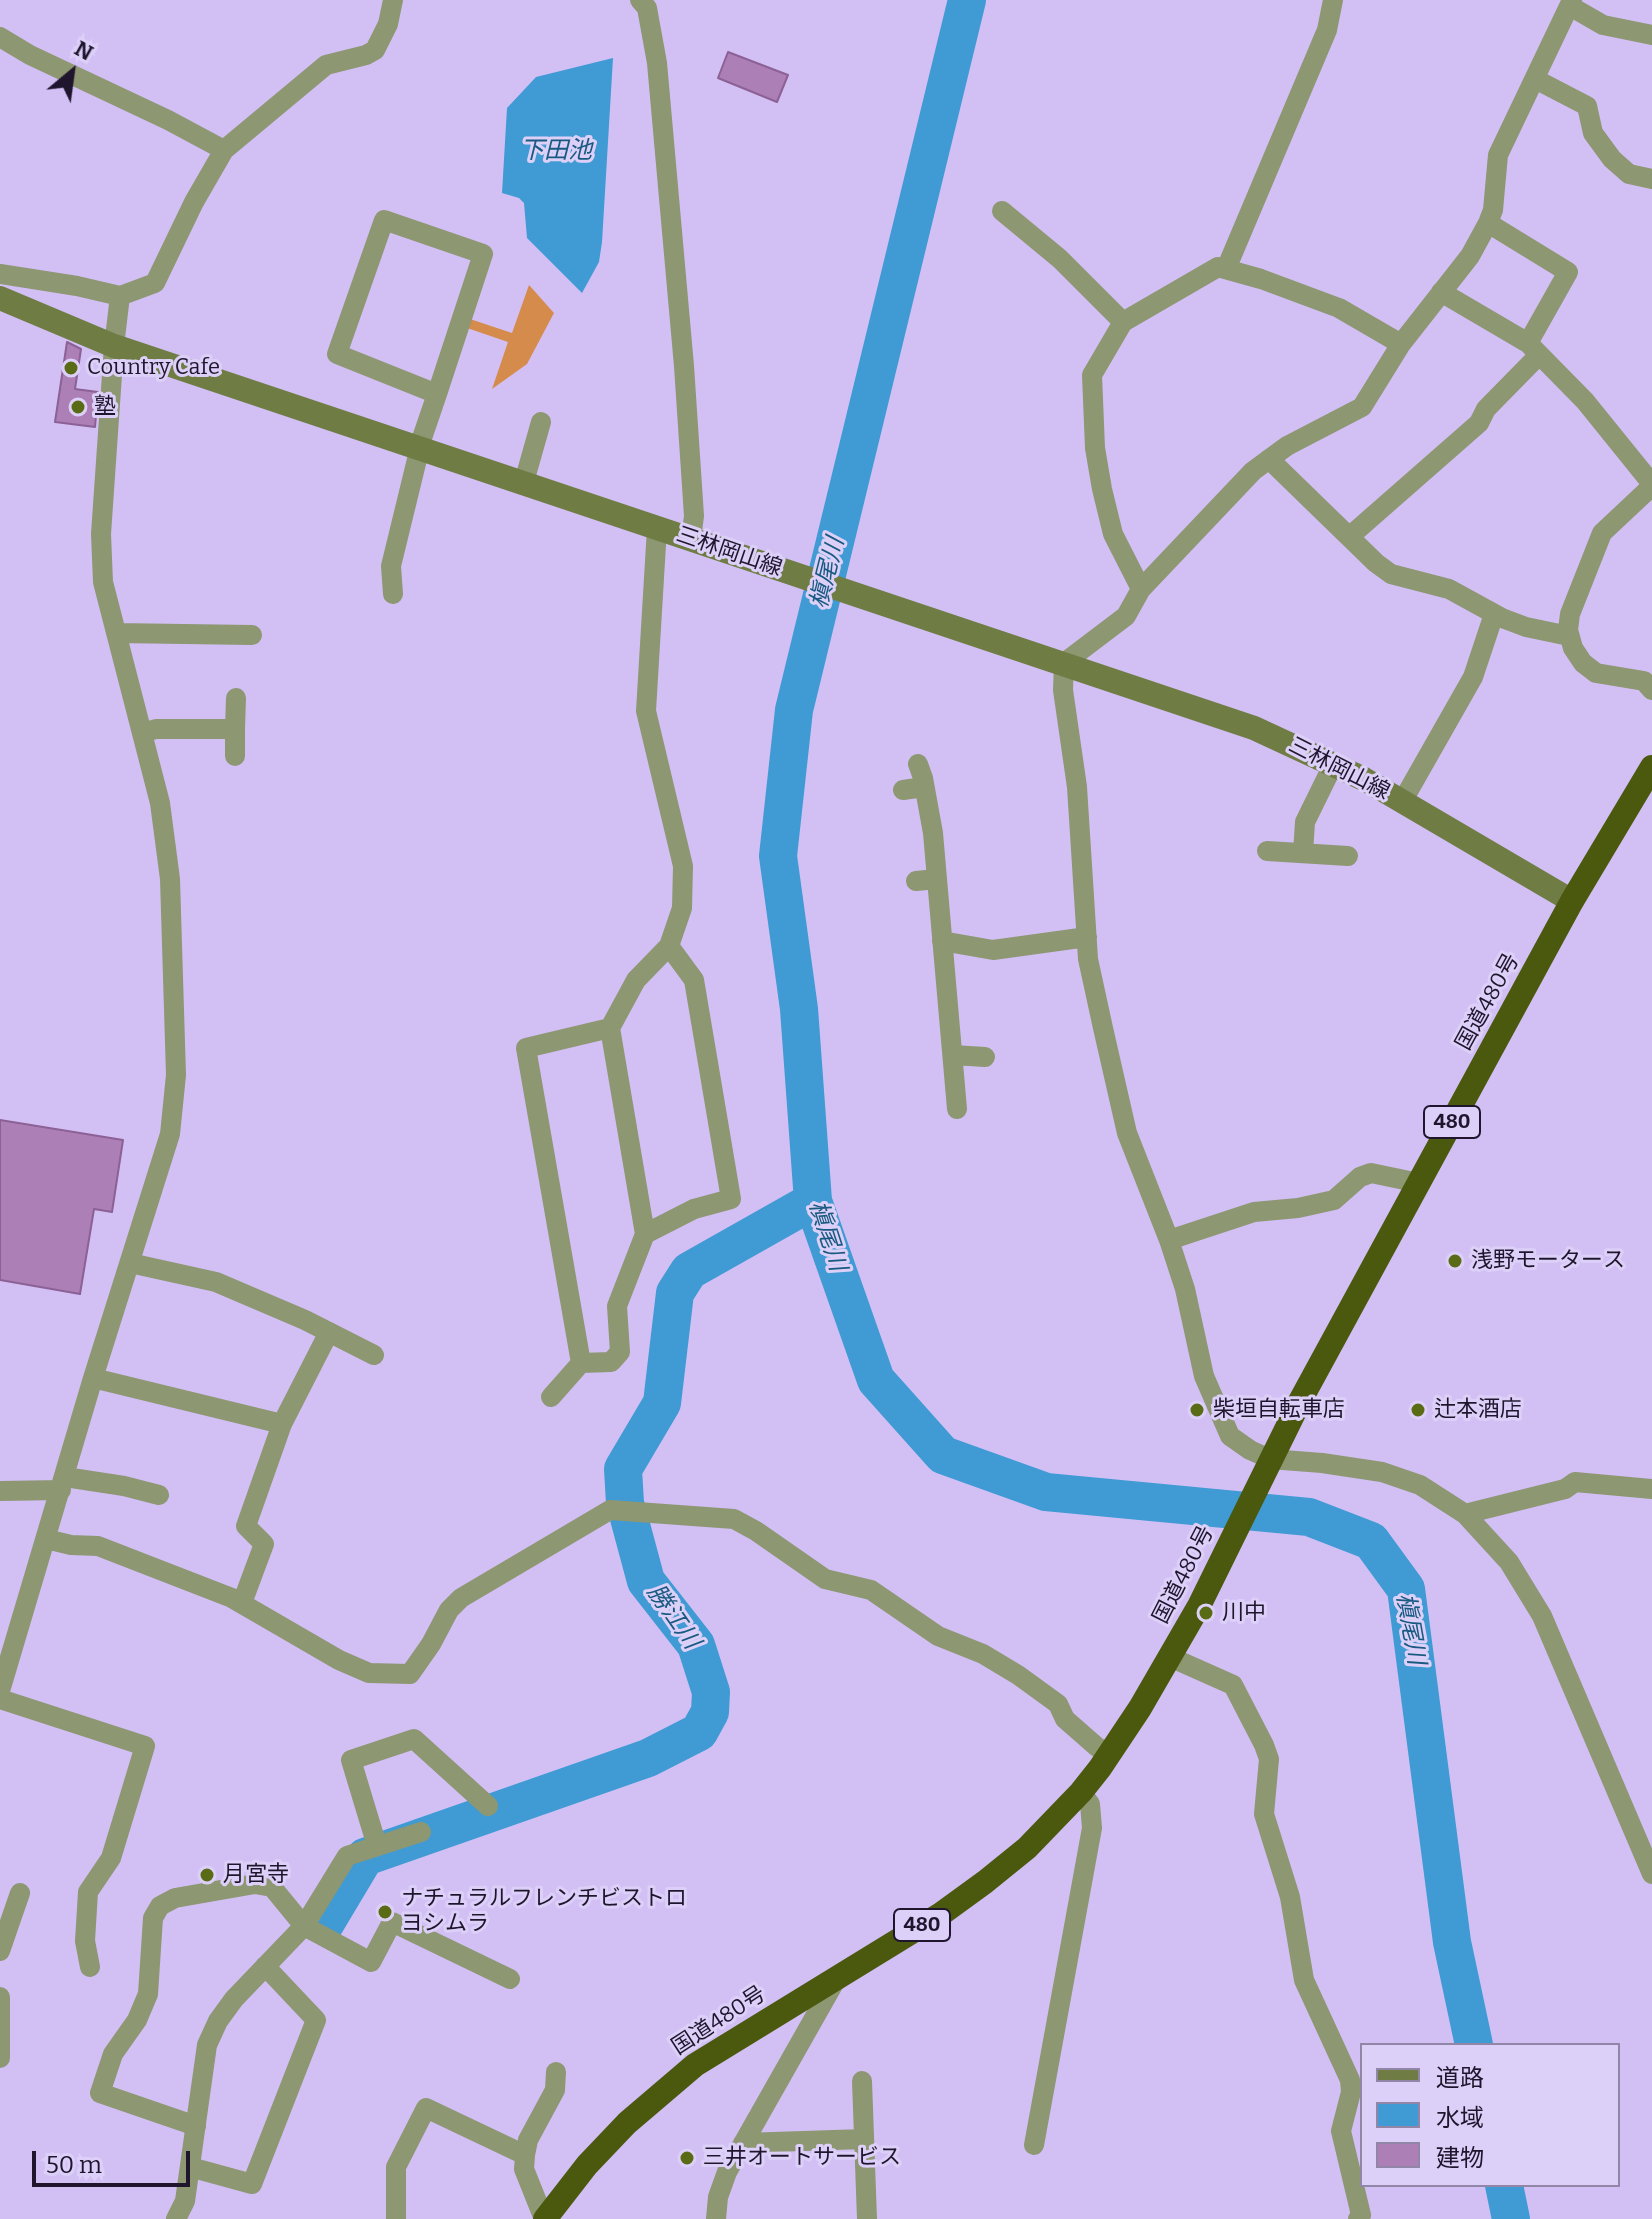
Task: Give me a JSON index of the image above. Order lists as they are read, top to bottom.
{
  "streets": {
    "highway": ["国道480号", "480"],
    "main road": ["三林岡山線"]
  },
  "crossings": [
    ["三林岡山線", "国道480号"]
  ],
  "water": ["下田池", "槇尾川", "勝江川"],
  "places": [
    "Country Cafe",
    "塾",
    "浅野モータース",
    "柴垣自転車店",
    "辻本酒店",
    "川中",
    "月宮寺",
    "ナチュラルフレンチビストロ ヨシムラ",
    "三井オートサービス"
  ],
  "legend": ["道路", "水域", "建物"],
  "scale_bar": "50 m",
  "north": "top right"
}
